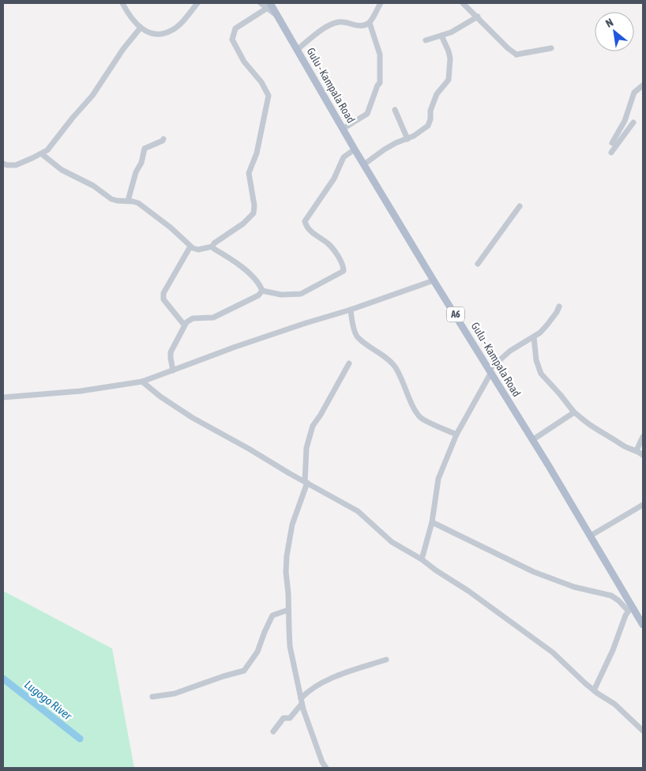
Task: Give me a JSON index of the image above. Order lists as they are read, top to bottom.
{
  "streets": {
    "main road": ["Gulu - Kampala Road", "A6"]
  },
  "water": ["Lugogo River"],
  "north": "top left"
}
